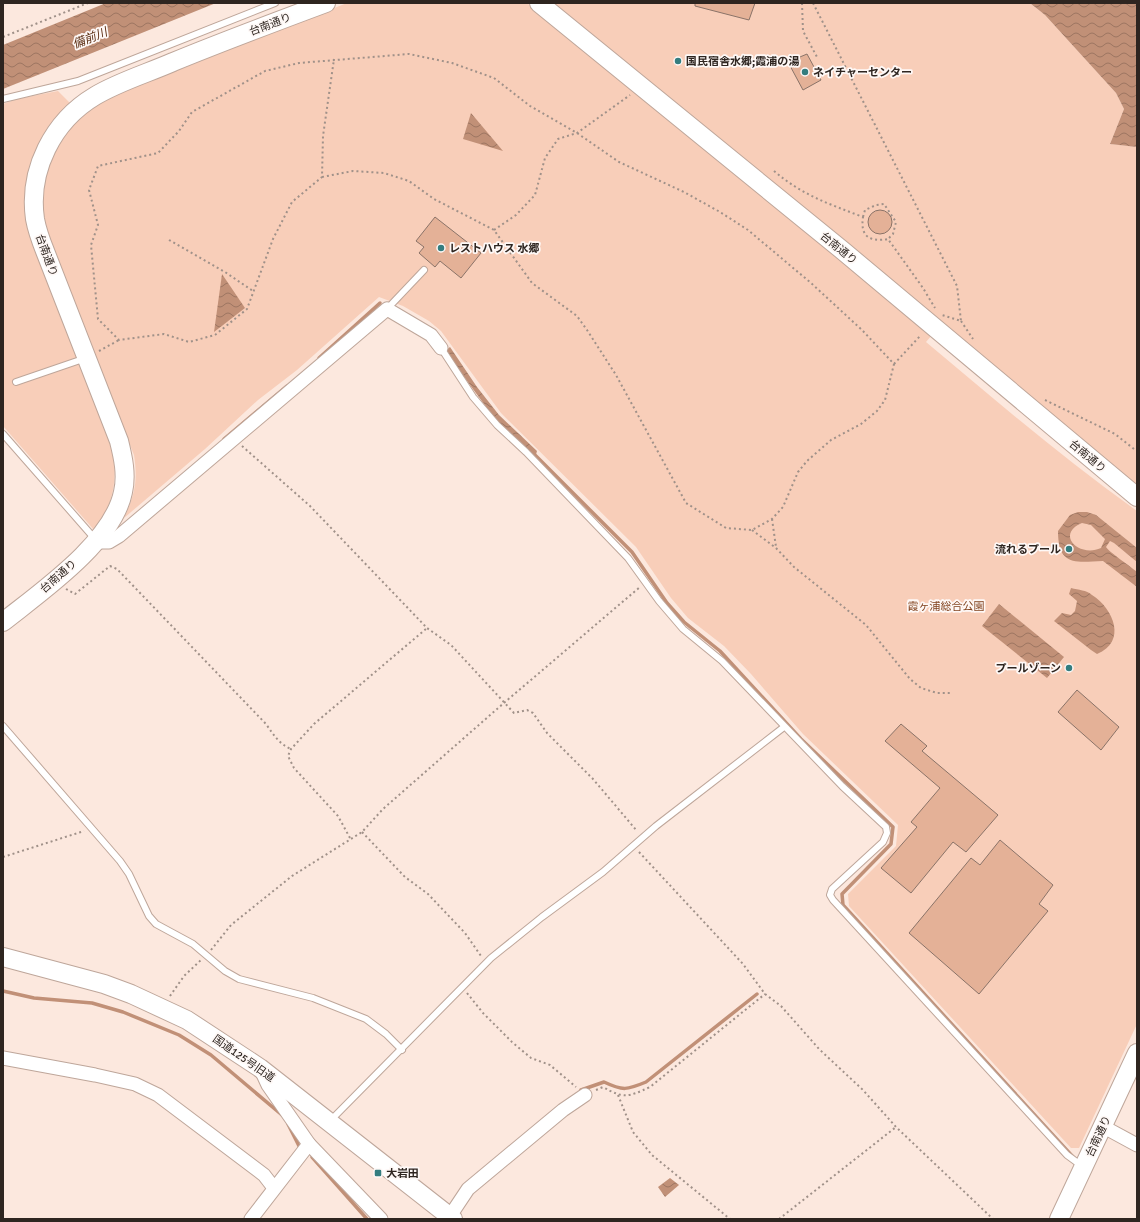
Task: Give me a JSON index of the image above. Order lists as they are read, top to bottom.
{
  "streets": {
    "street": ["台南通り", "国道125号旧道"]
  },
  "water": ["備前川"],
  "parks": ["霞ヶ浦総合公園"],
  "places": {
    "other": [
      "国民宿舎水郷;霞浦の湯",
      "ネイチャーセンター",
      "レストハウス 水郷",
      "流れるプール",
      "プールゾーン"
    ],
    "transit": ["大岩田"]
  }
}
